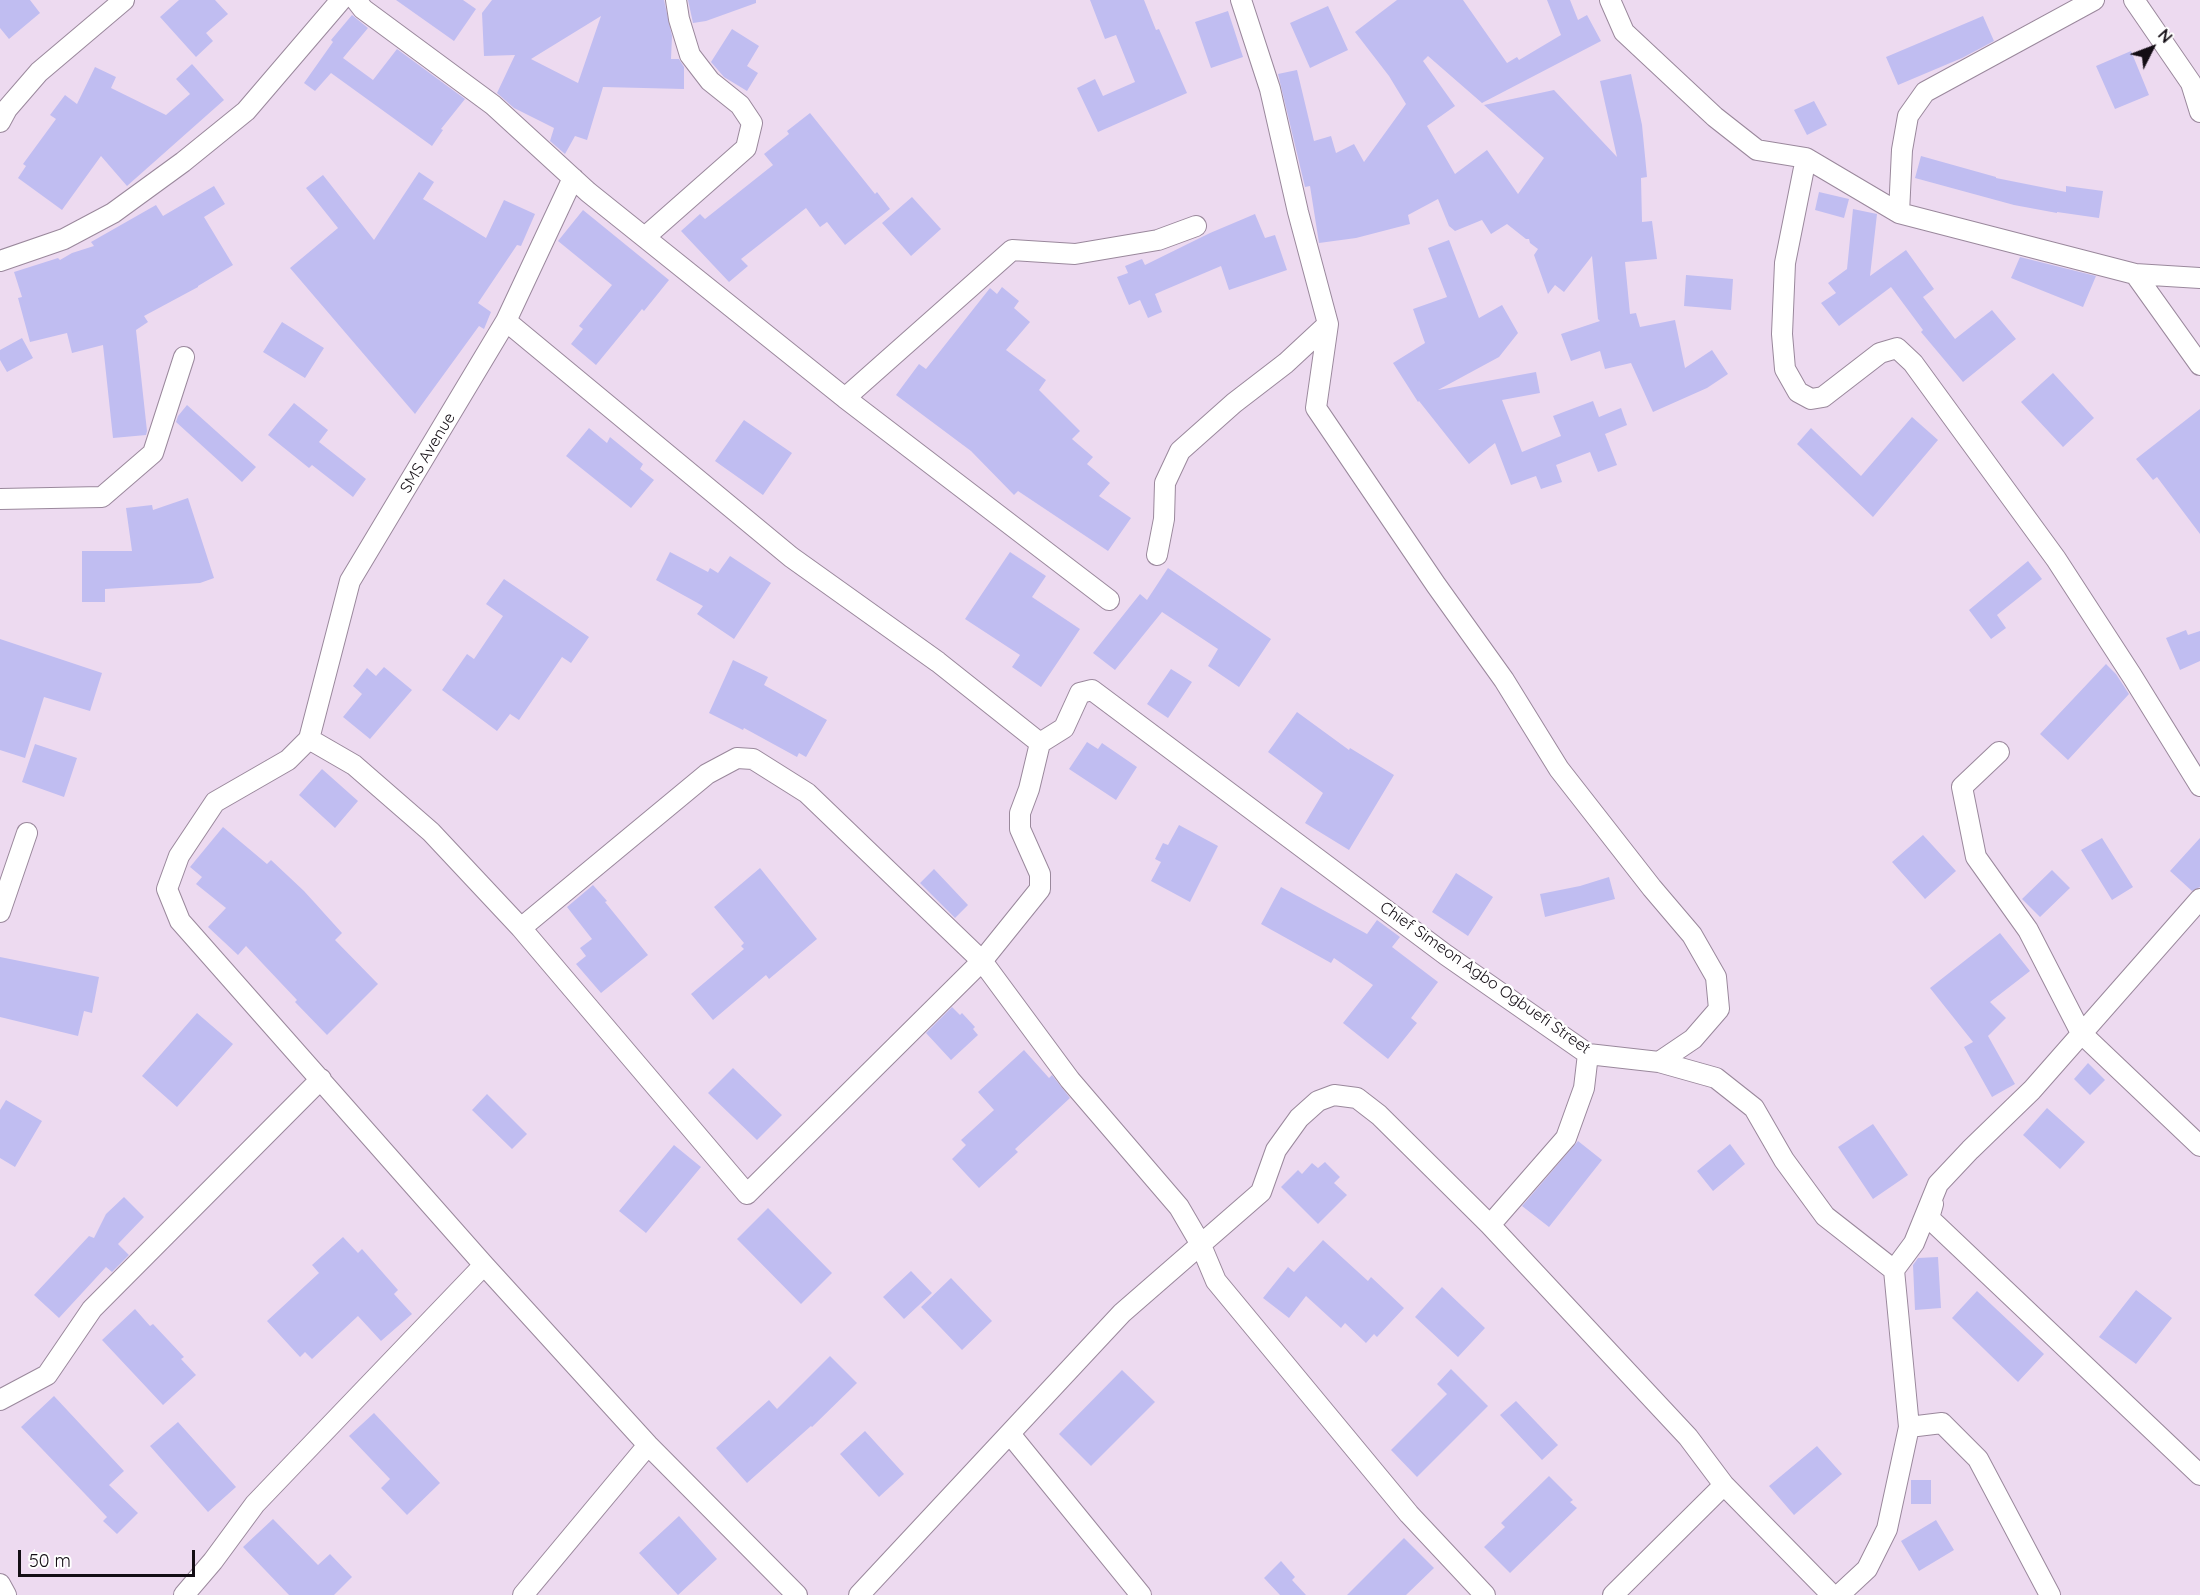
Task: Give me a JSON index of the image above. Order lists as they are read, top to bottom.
{
  "streets": {
    "street": ["SMS Avenue", "Chief Simeon Agbo Ogbuefi Street"]
  },
  "scale_bar": "50 m",
  "north": "top right"
}
